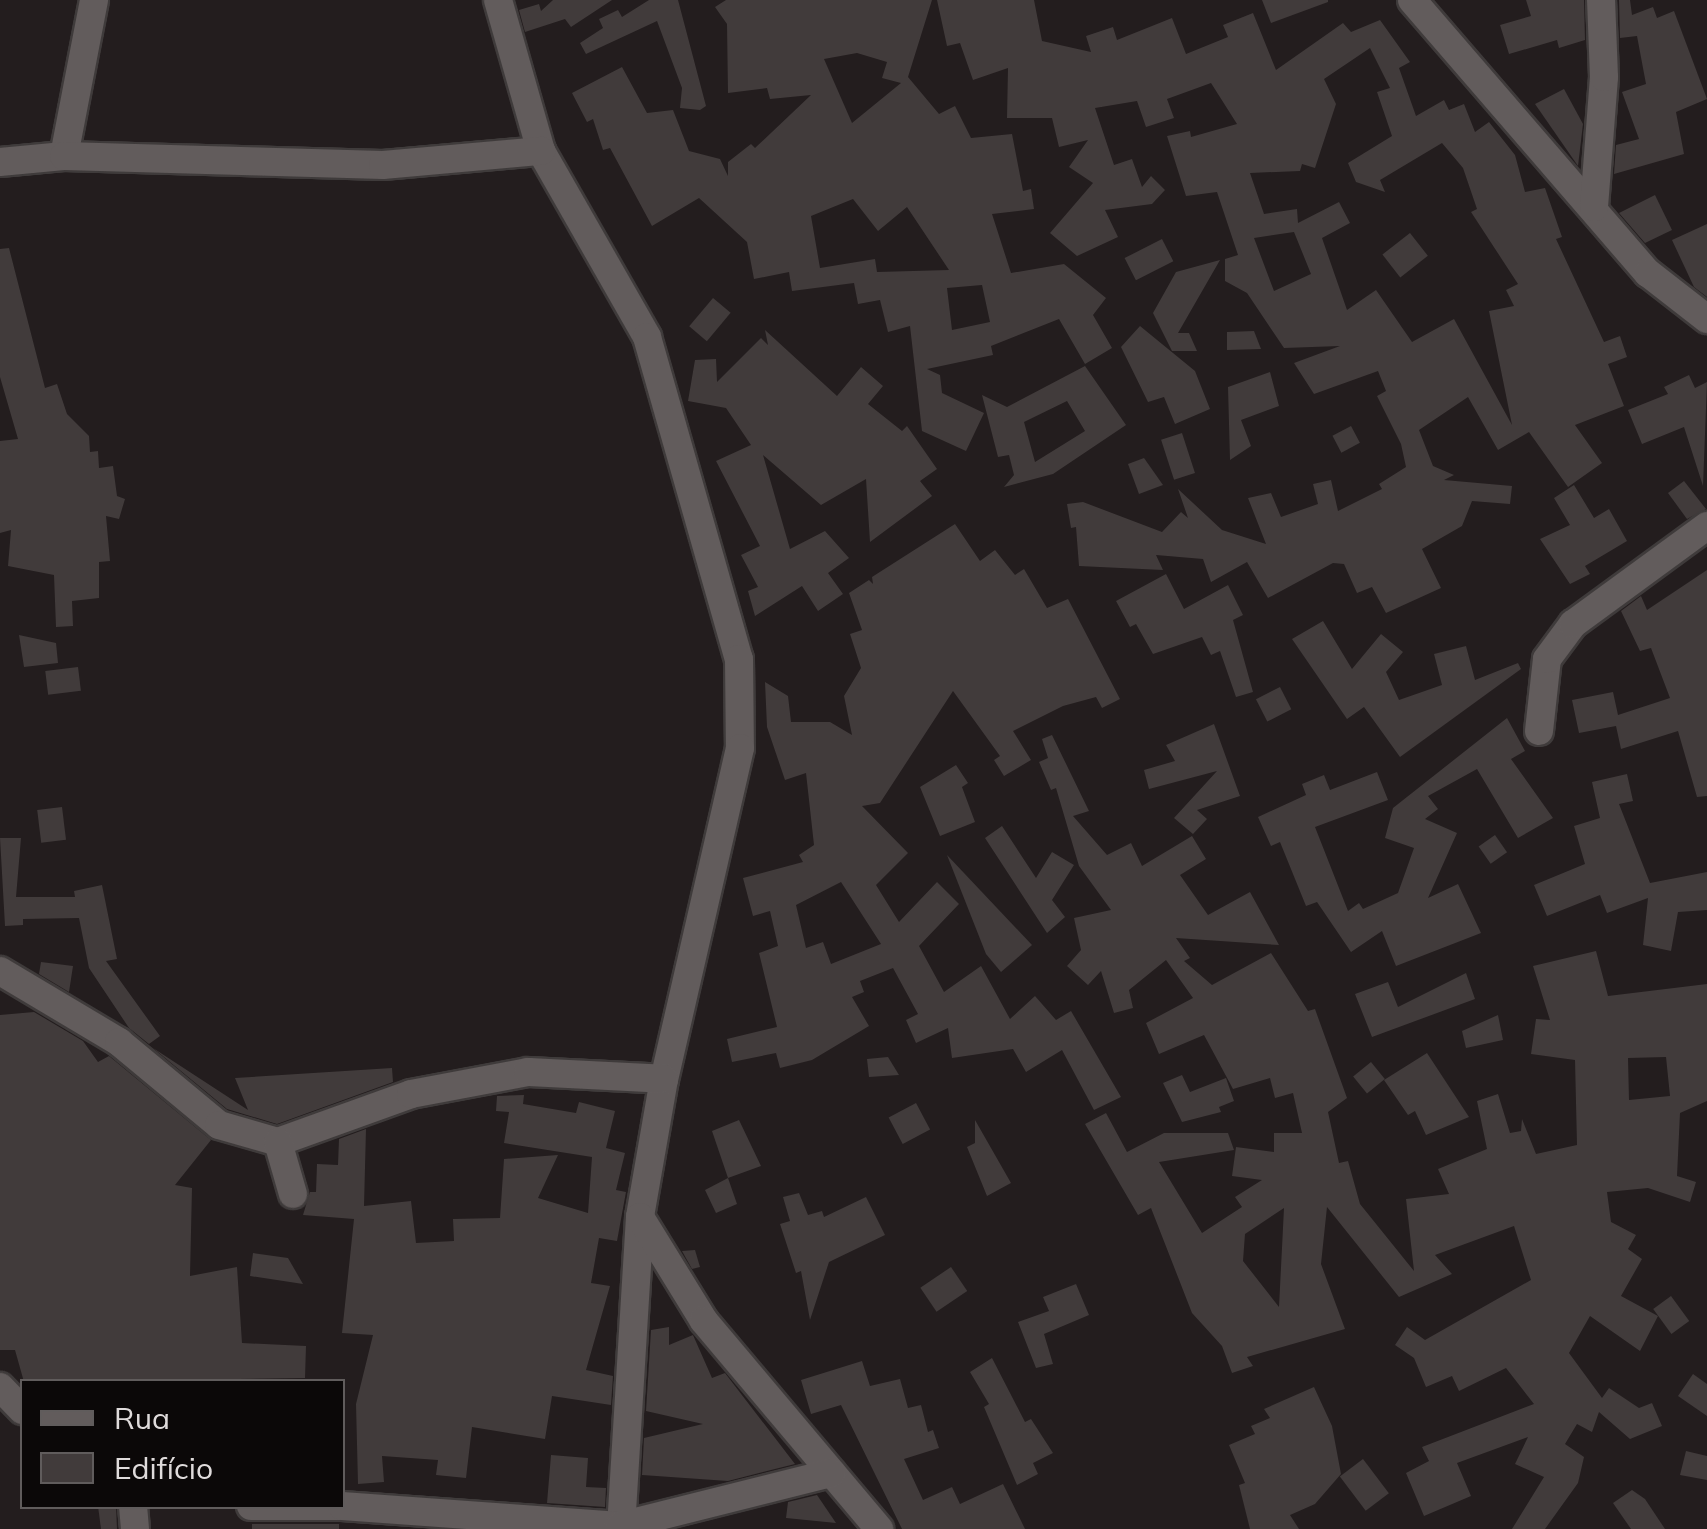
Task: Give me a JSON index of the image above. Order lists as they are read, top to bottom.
{
  "legend": ["Rua", "Edifício"]
}
